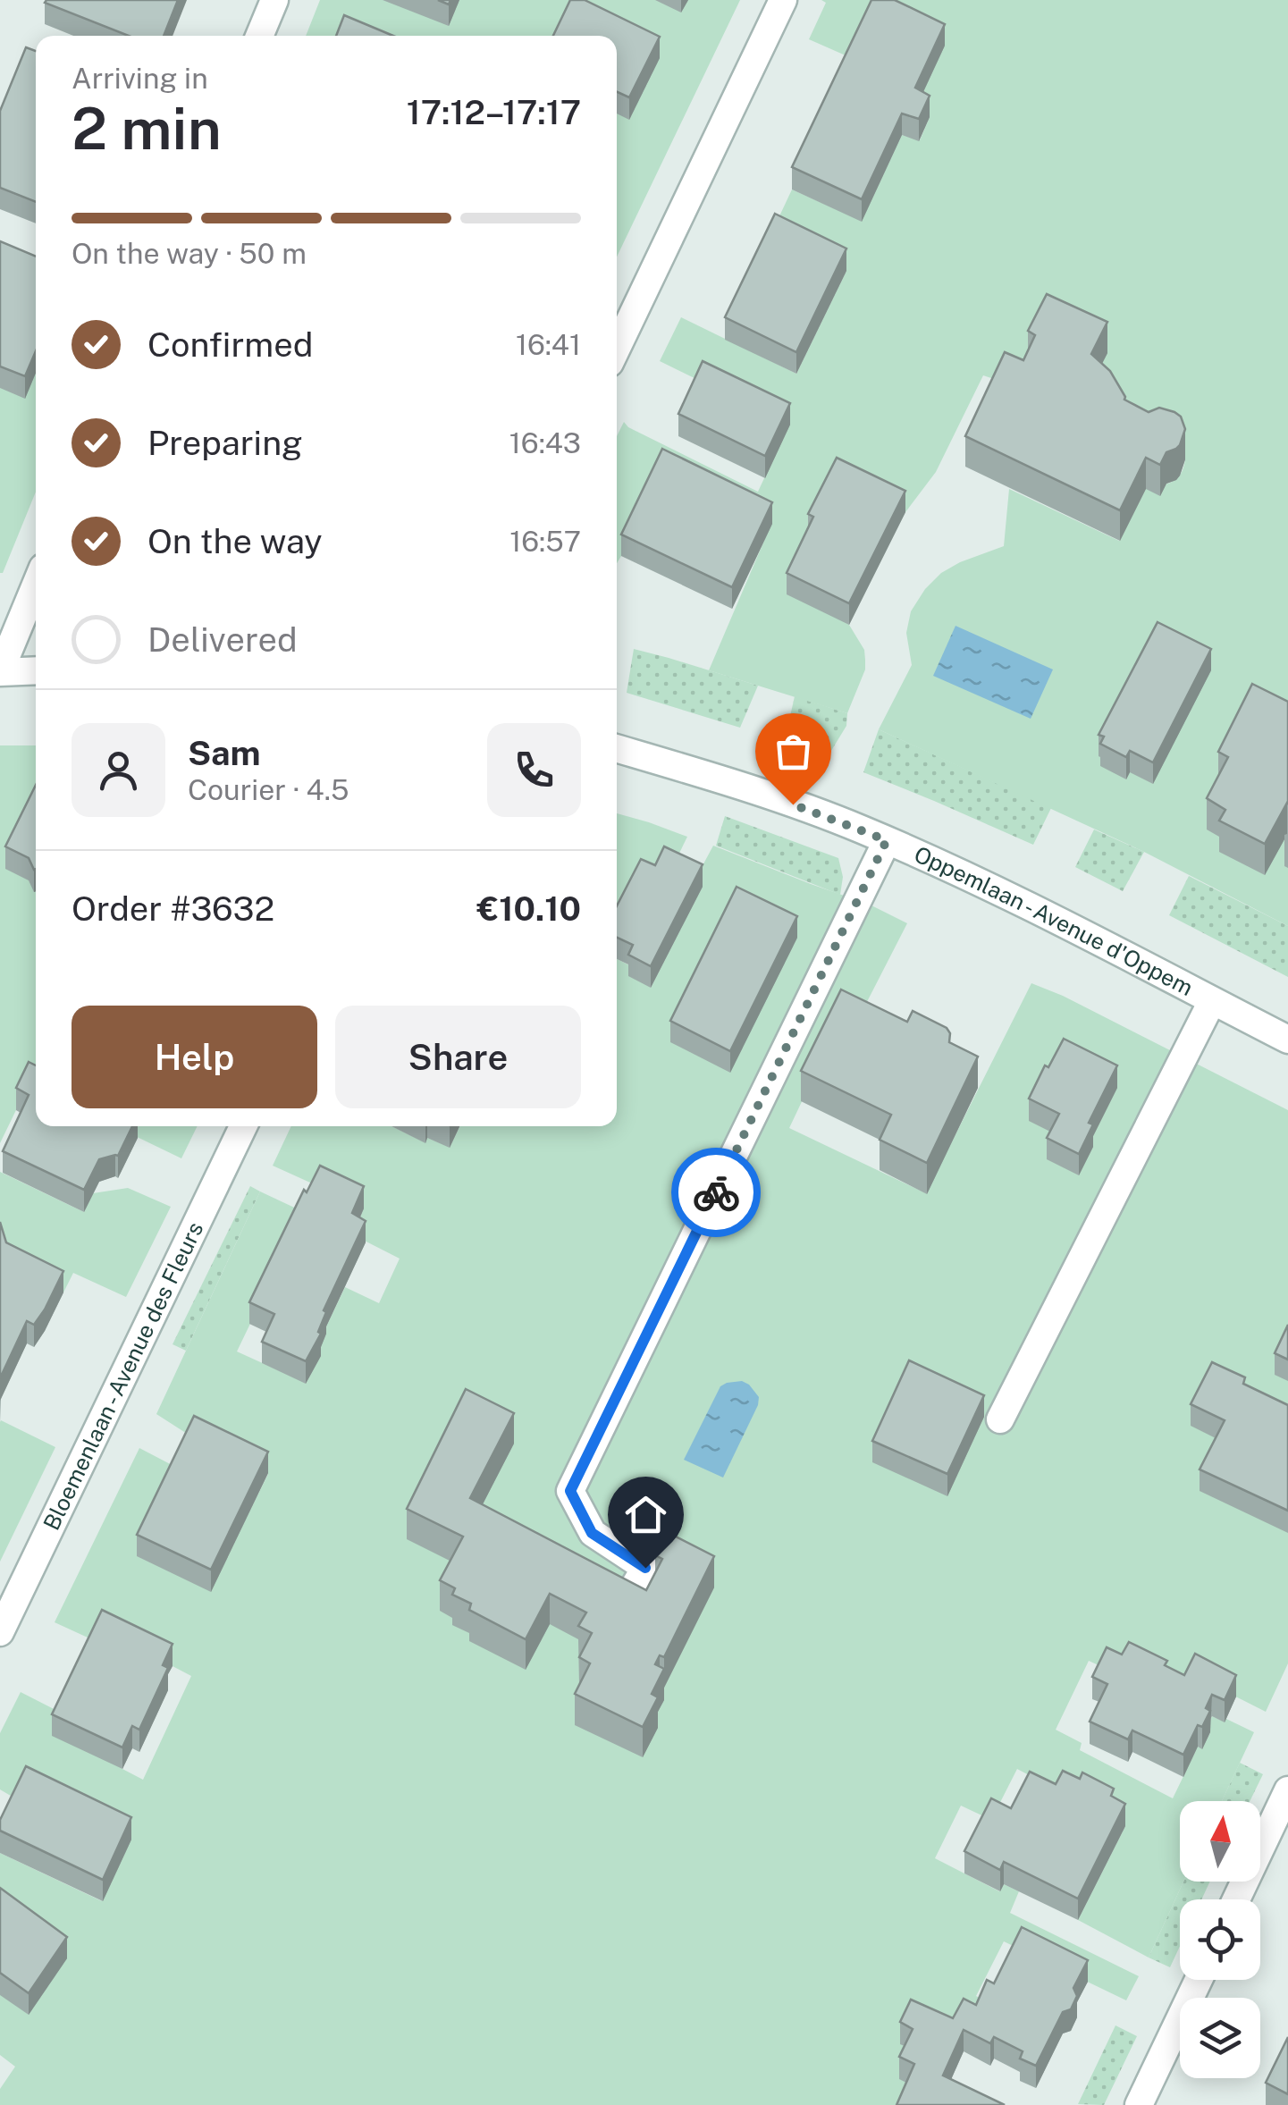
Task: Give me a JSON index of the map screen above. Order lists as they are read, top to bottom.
{
  "streets": {
    "street": ["Oppemlaan - Avenue d'Oppem", "Bloemenlaan - Avenue des Fleurs"]
  },
  "north": "top",
  "page": {
    "heading": ["2 min", "Arriving in", "17:12–17:17"],
    "panel": [
      "Sam",
      "Courier · 4.5",
      "Order #3632",
      "€10.10"
    ],
    "bar": "On the way · 50 m",
    "list": [
      ["Confirmed", "16:41"],
      ["Preparing", "16:43"],
      ["On the way", "16:57"],
      "Delivered"
    ],
    "buttons": ["Help", "Share"]
  }
}
